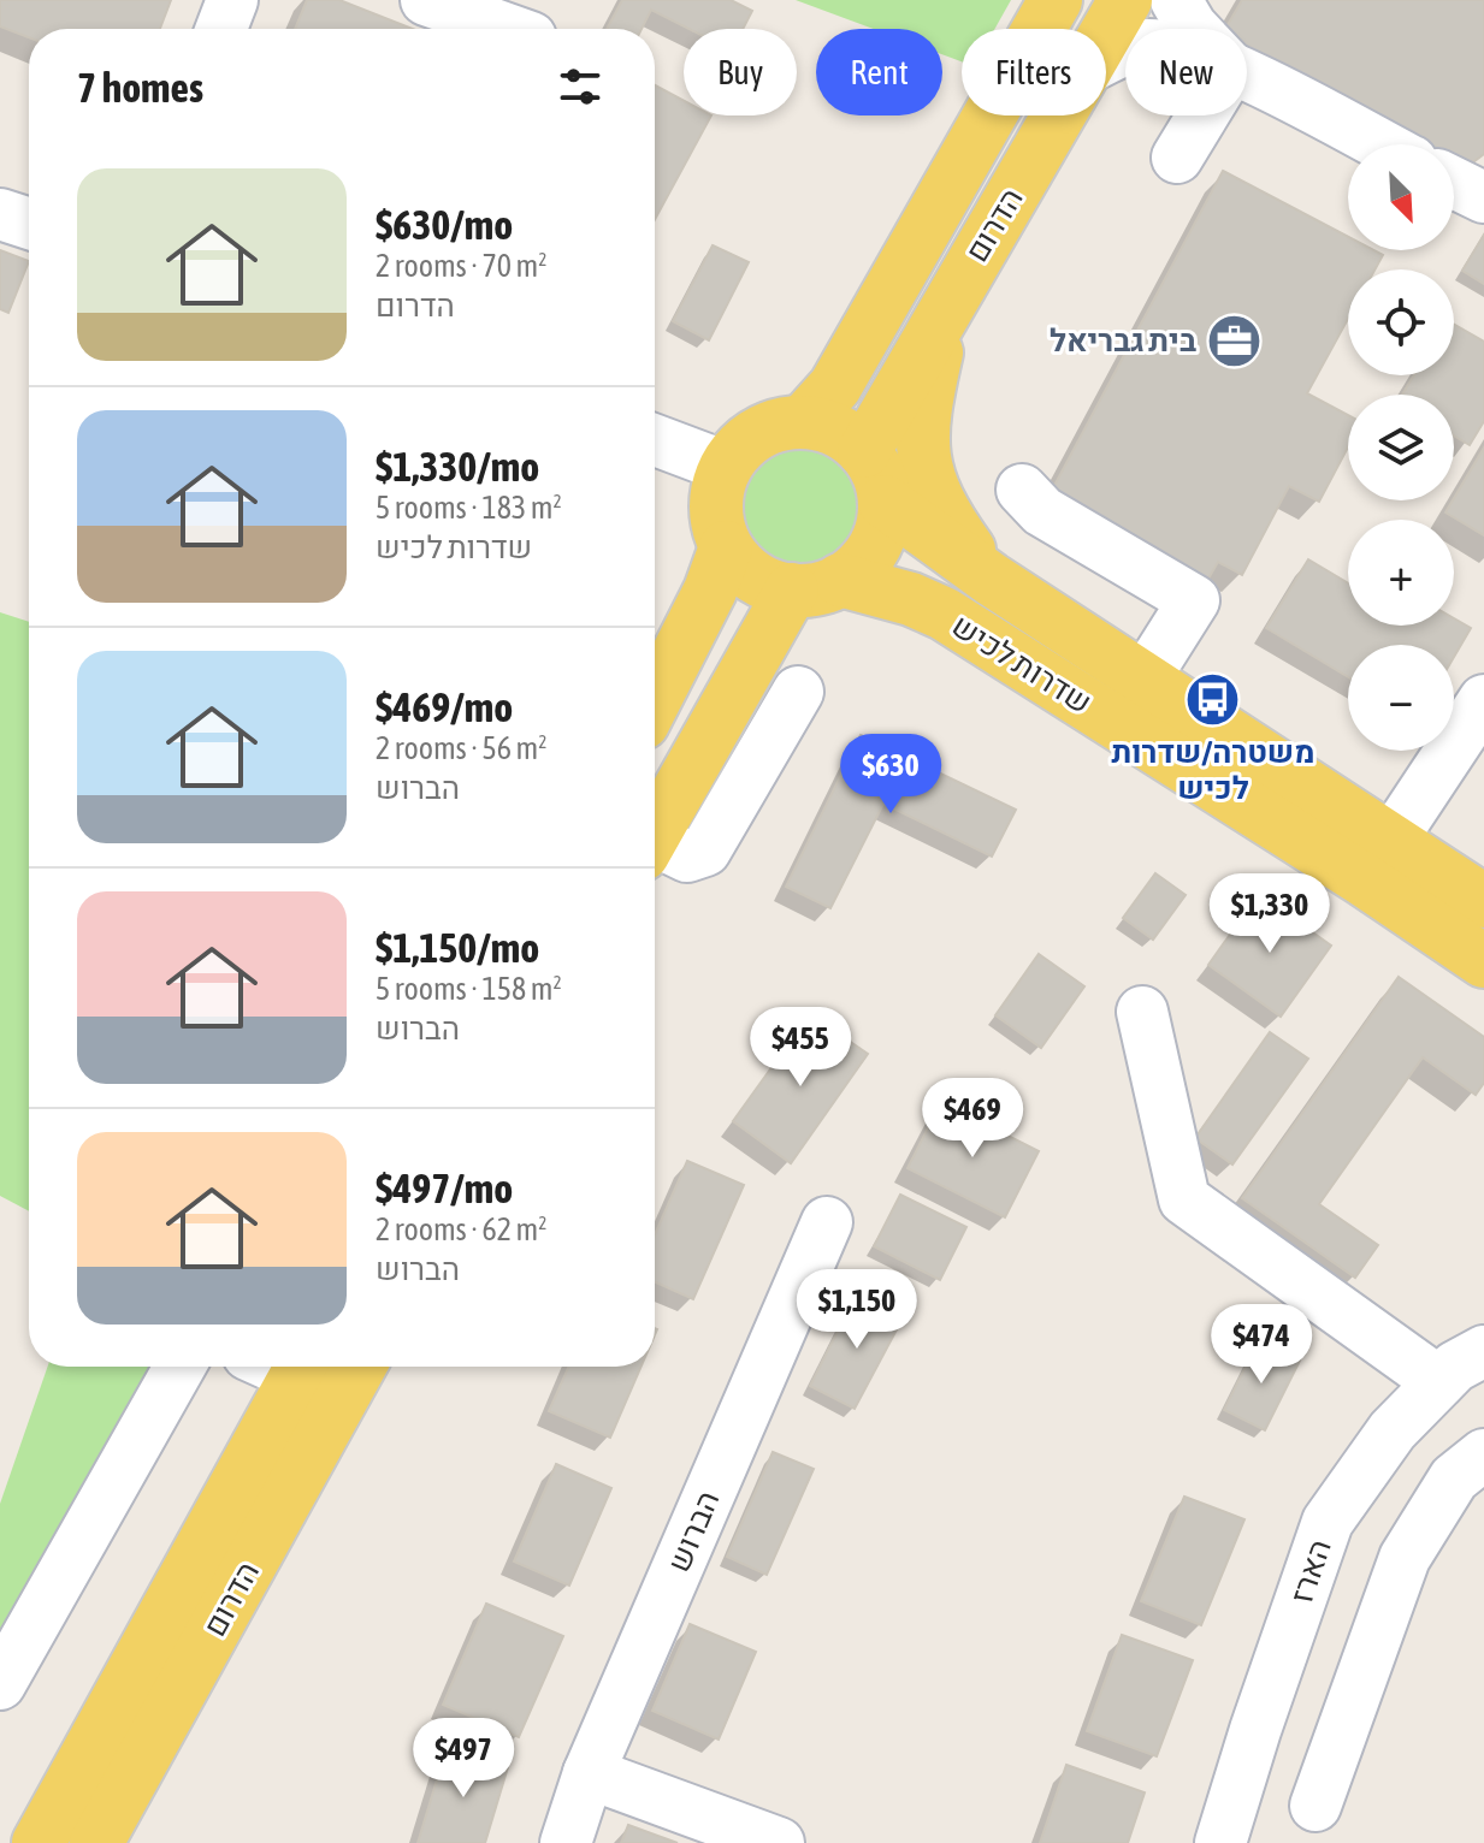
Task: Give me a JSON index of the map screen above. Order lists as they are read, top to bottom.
{
  "streets": {
    "main road": ["הדרום", "שדרות לכיש"],
    "street": ["הברוש", "הארז"]
  },
  "crossings": [
    ["הדרום", "שדרות לכיש"]
  ],
  "places": {
    "office": ["בית גבריאל"],
    "bus stop": ["משטרה/שדרות לכיש"]
  },
  "north": "bottom right",
  "page": {
    "chip": [
      "Buy",
      "Rent",
      "Filters",
      "New"
    ],
    "heading": "7 homes",
    "map_buttons": ["+", "−"],
    "list": [
      {
        "name": "$630/mo",
        "note": "2 rooms · 70 m² · הדרום"
      },
      {
        "name": "$1,330/mo",
        "note": "5 rooms · 183 m² · שדרות לכיש"
      },
      {
        "name": "$469/mo",
        "note": "2 rooms · 56 m² · הברוש"
      },
      {
        "name": "$1,150/mo",
        "note": "5 rooms · 158 m² · הברוש"
      },
      {
        "name": "$497/mo",
        "note": "2 rooms · 62 m² · הברוש"
      }
    ],
    "price": [
      "$630",
      "$1,330",
      "$455",
      "$469",
      "$1,150",
      "$474",
      "$497"
    ]
  }
}
